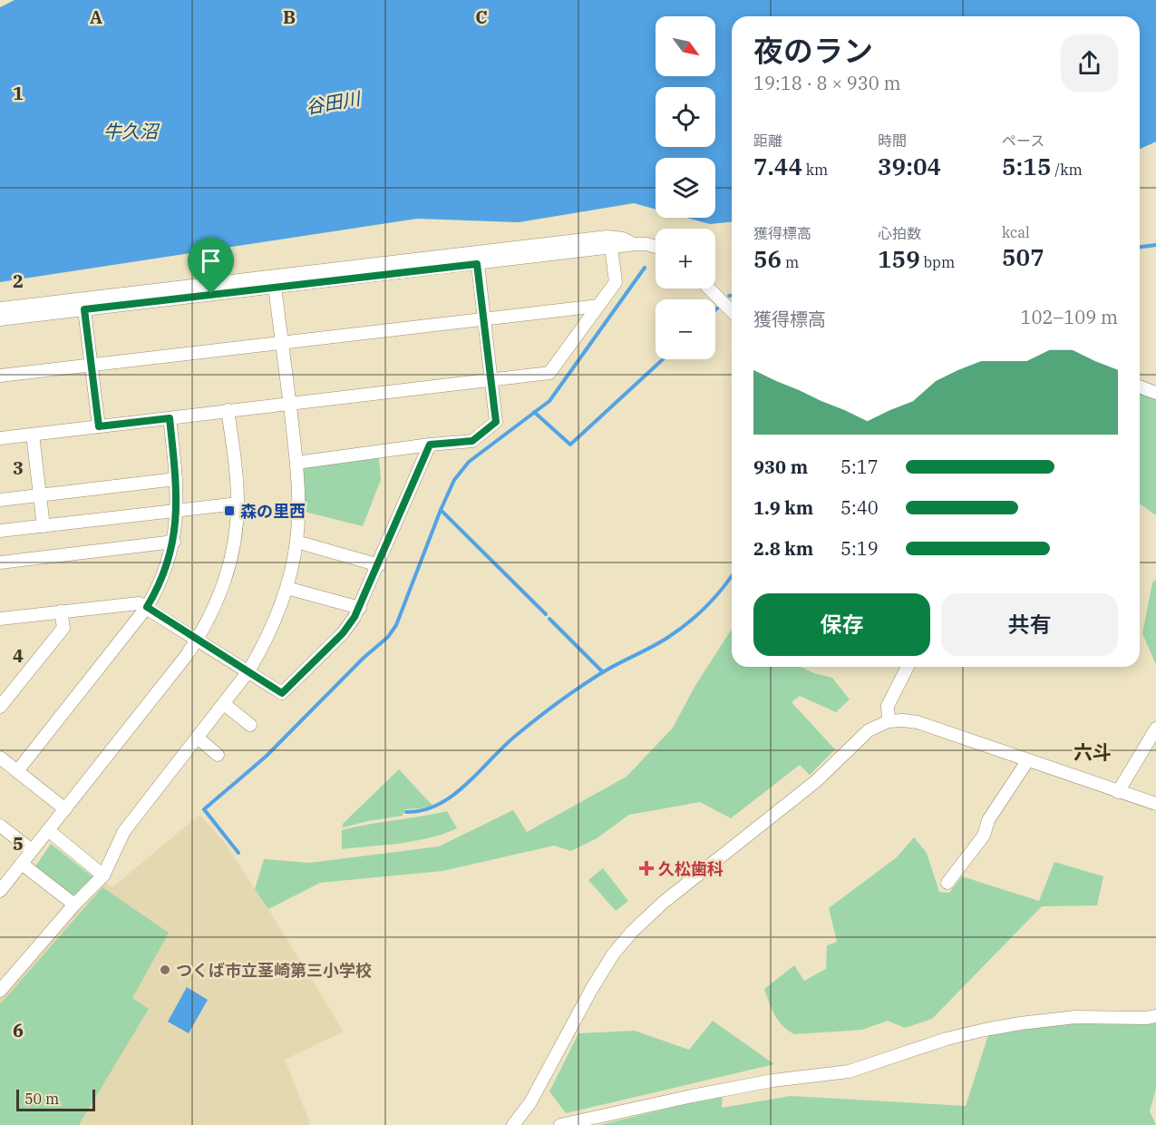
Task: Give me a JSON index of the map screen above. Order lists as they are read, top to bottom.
{
  "districts": ["六斗"],
  "water": ["谷田川", "牛久沼"],
  "places": {
    "transit": ["森の里西"],
    "health": ["久松歯科"],
    "other": ["つくば市立茎崎第三小学校"]
  },
  "scale_bar": "50 m",
  "north": "bottom right",
  "page": {
    "map_buttons": ["+", "−"],
    "heading": ["夜のラン", "19:18 · 8 × 930 m"],
    "stats": [
      ["距離", "7.44 km"],
      ["時間", "39:04"],
      ["ペース", "5:15 /km"],
      ["獲得標高", "56 m"],
      ["心拍数", "159 bpm"],
      ["kcal", "507"]
    ],
    "chart": ["獲得標高", "102–109 m"],
    "list": [
      {
        "name": "930 m",
        "note": "5:17"
      },
      {
        "name": "1.9 km",
        "note": "5:40"
      },
      {
        "name": "2.8 km",
        "note": "5:19"
      }
    ],
    "buttons": ["保存", "共有"],
    "scale": "50 m"
  },
  "grid": {
    "columns": ["A", "B", "C"],
    "rows": [
      "1",
      "2",
      "3",
      "4",
      "5",
      "6"
    ]
  }
}
